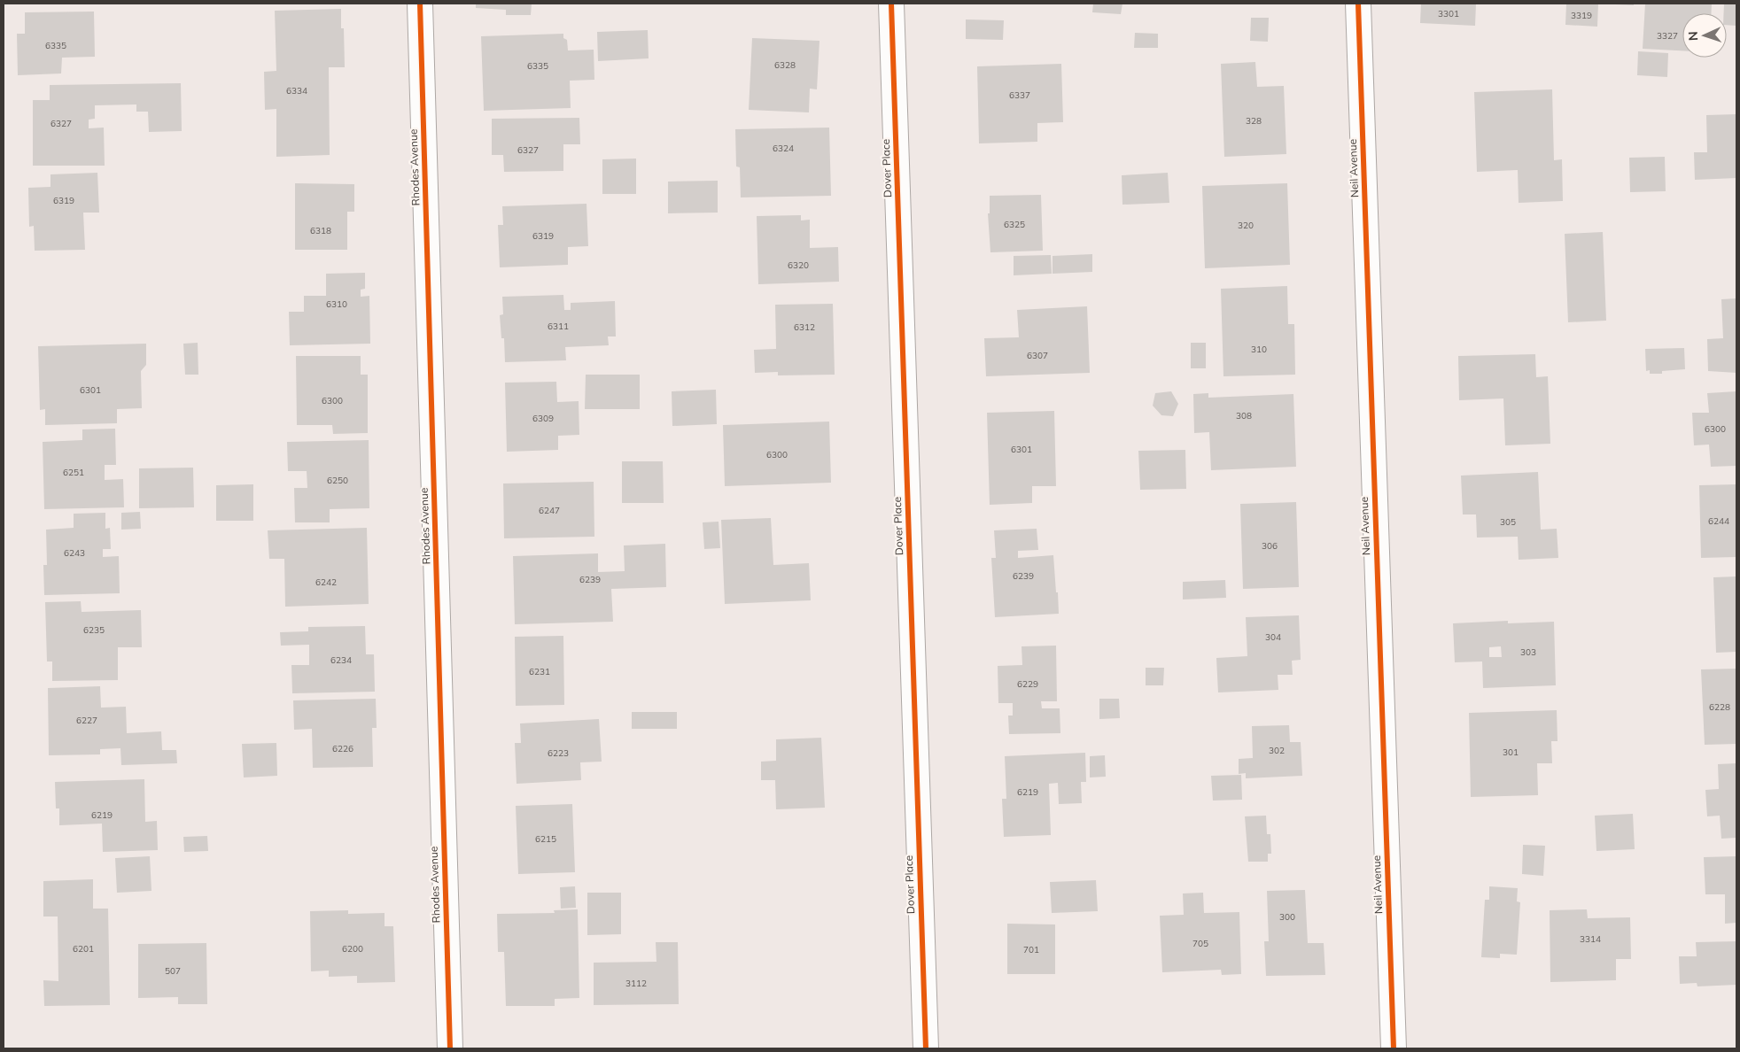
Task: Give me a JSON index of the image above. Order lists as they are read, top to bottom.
{
  "streets": {
    "street": ["Rhodes Avenue", "Dover Place", "Neil Avenue"]
  },
  "house_numbers": [
    "3301",
    "3319",
    "3327",
    "6335",
    "6328",
    "6335",
    "6334",
    "6337",
    "328",
    "6327",
    "6324",
    "6327",
    "6319",
    "6325",
    "320",
    "6318",
    "6319",
    "6320",
    "6310",
    "6311",
    "6312",
    "310",
    "6307",
    "6301",
    "6300",
    "308",
    "6309",
    "6300",
    "6301",
    "6300",
    "6251",
    "6250",
    "6247",
    "6244",
    "305",
    "306",
    "6243",
    "6239",
    "6239",
    "6242",
    "6235",
    "304",
    "303",
    "6234",
    "6231",
    "6229",
    "6228",
    "6227",
    "6226",
    "302",
    "301",
    "6223",
    "6219",
    "6219",
    "6215",
    "300",
    "3314",
    "705",
    "6201",
    "6200",
    "701",
    "507",
    "3112"
  ],
  "north": "left"
}
